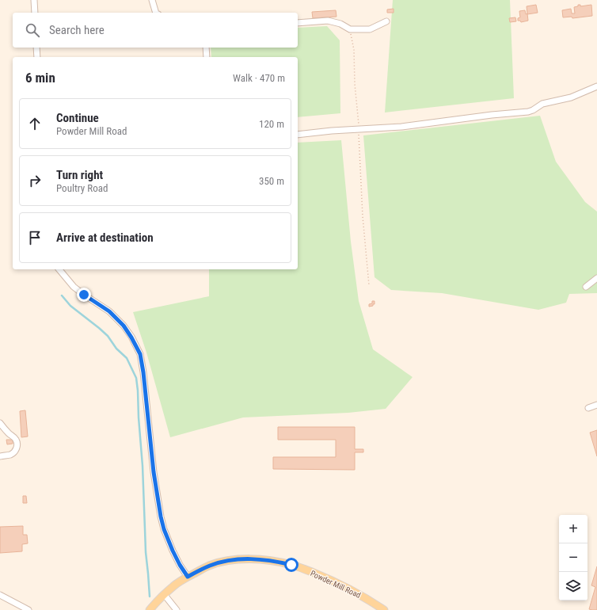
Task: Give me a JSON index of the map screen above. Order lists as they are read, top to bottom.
{
  "streets": {
    "main road": ["Powder Mill Road"]
  },
  "page": {
    "search": "Search here",
    "heading": ["6 min", "Walk · 470 m"],
    "list": [
      ["Continue", "Powder Mill Road", "120 m"],
      ["Turn right", "Poultry Road", "350 m"],
      "Arrive at destination"
    ],
    "map_buttons": ["+", "−"]
  }
}
